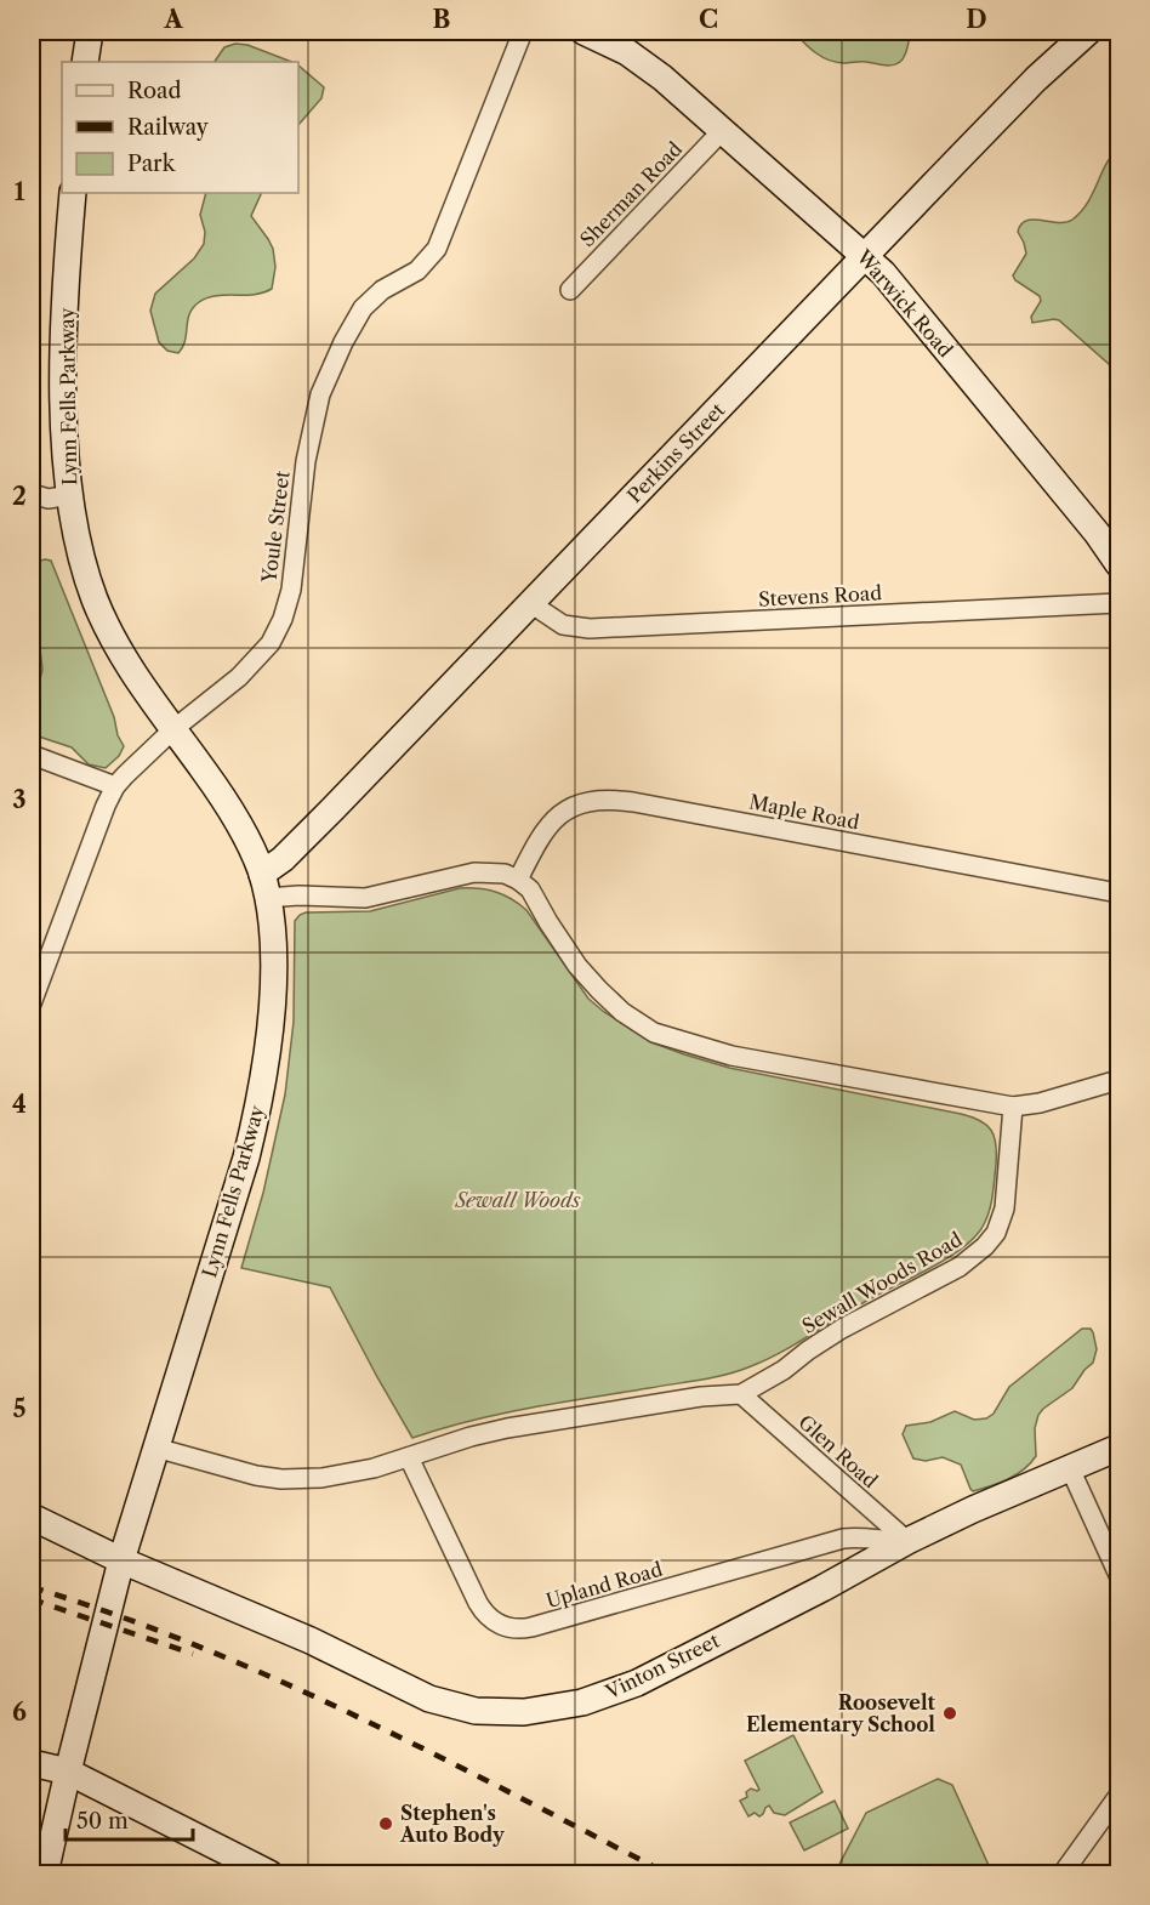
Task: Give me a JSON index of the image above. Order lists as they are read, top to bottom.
{
  "streets": {
    "street": [
      "Sherman Road",
      "Warwick Road",
      "Lynn Fells Parkway",
      "Perkins Street",
      "Youle Street",
      "Stevens Road",
      "Maple Road",
      "Sewall Woods Road",
      "Glen Road",
      "Upland Road",
      "Vinton Street"
    ]
  },
  "crossings": [
    ["Sherman Road", "Warwick Road"],
    ["Warwick Road", "Perkins Street"],
    ["Lynn Fells Parkway", "Perkins Street"],
    ["Lynn Fells Parkway", "Youle Street"],
    ["Lynn Fells Parkway", "Sewall Woods Road"],
    ["Lynn Fells Parkway", "Vinton Street"],
    ["Perkins Street", "Stevens Road"],
    ["Sewall Woods Road", "Glen Road"],
    ["Sewall Woods Road", "Upland Road"],
    ["Glen Road", "Upland Road"],
    ["Glen Road", "Vinton Street"],
    ["Upland Road", "Vinton Street"]
  ],
  "parks": ["Sewall Woods"],
  "places": ["Roosevelt Elementary School", "Stephen's Auto Body"],
  "legend": ["Road", "Railway", "Park"],
  "scale_bar": "50 m",
  "grid": {
    "columns": [
      "A",
      "B",
      "C",
      "D"
    ],
    "rows": [
      "1",
      "2",
      "3",
      "4",
      "5",
      "6"
    ]
  }
}
